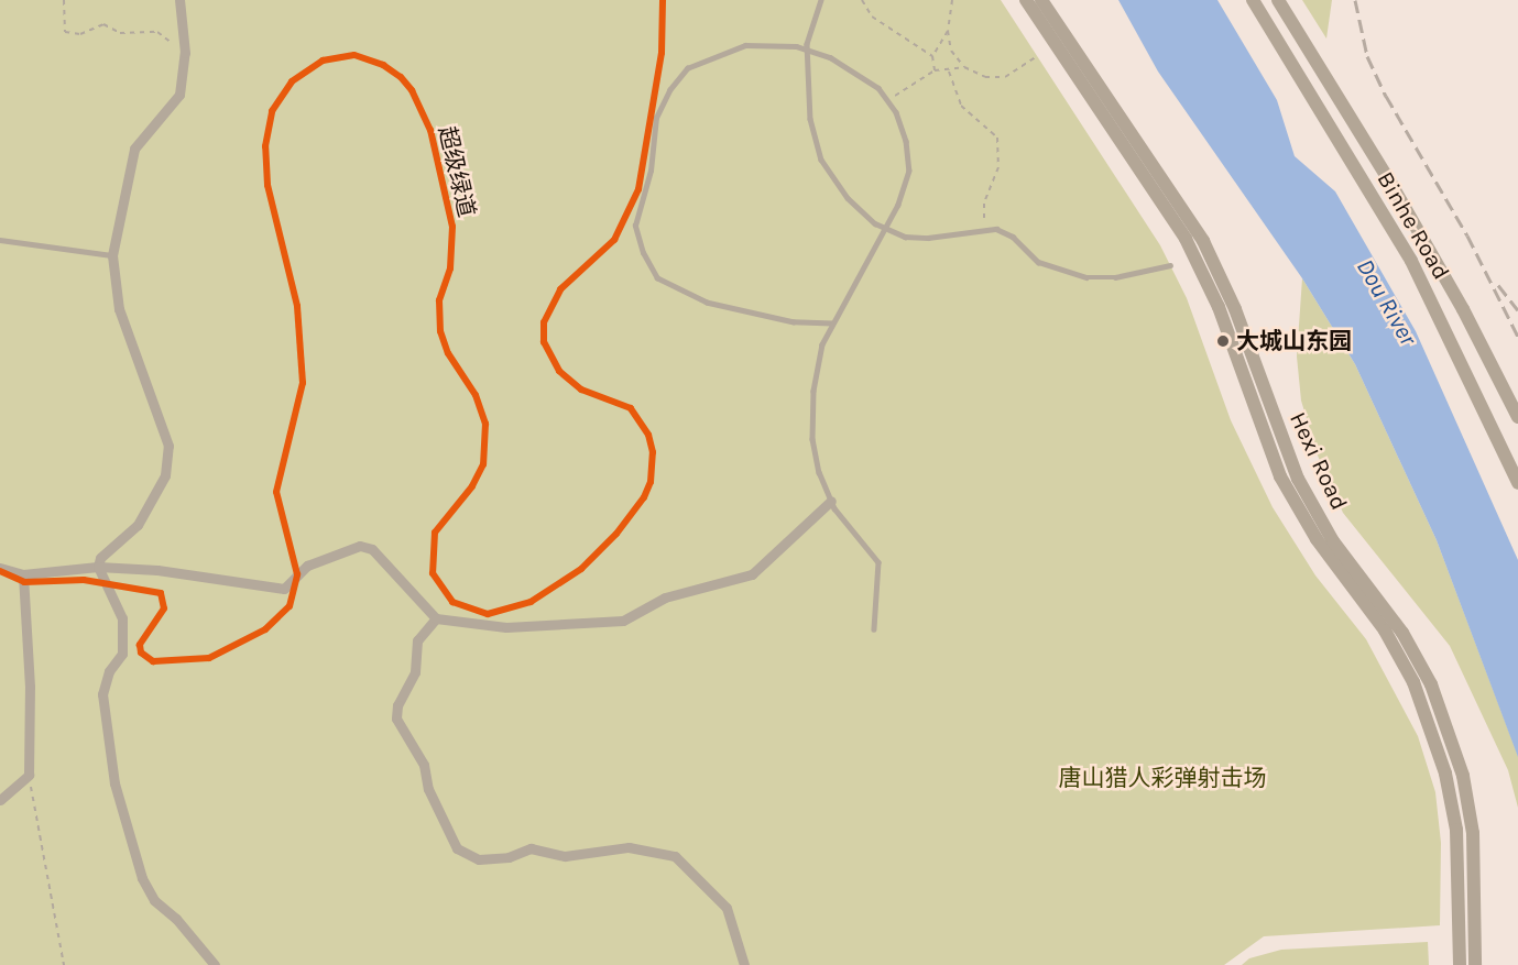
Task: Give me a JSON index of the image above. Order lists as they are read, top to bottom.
{
  "streets": {
    "street": ["Binhe Road", "Hexi Road"],
    "cycle path": ["超级绿道"]
  },
  "water": ["Dou River"],
  "parks": ["唐山猎人彩弹射击场"],
  "places": ["大城山东园"]
}
